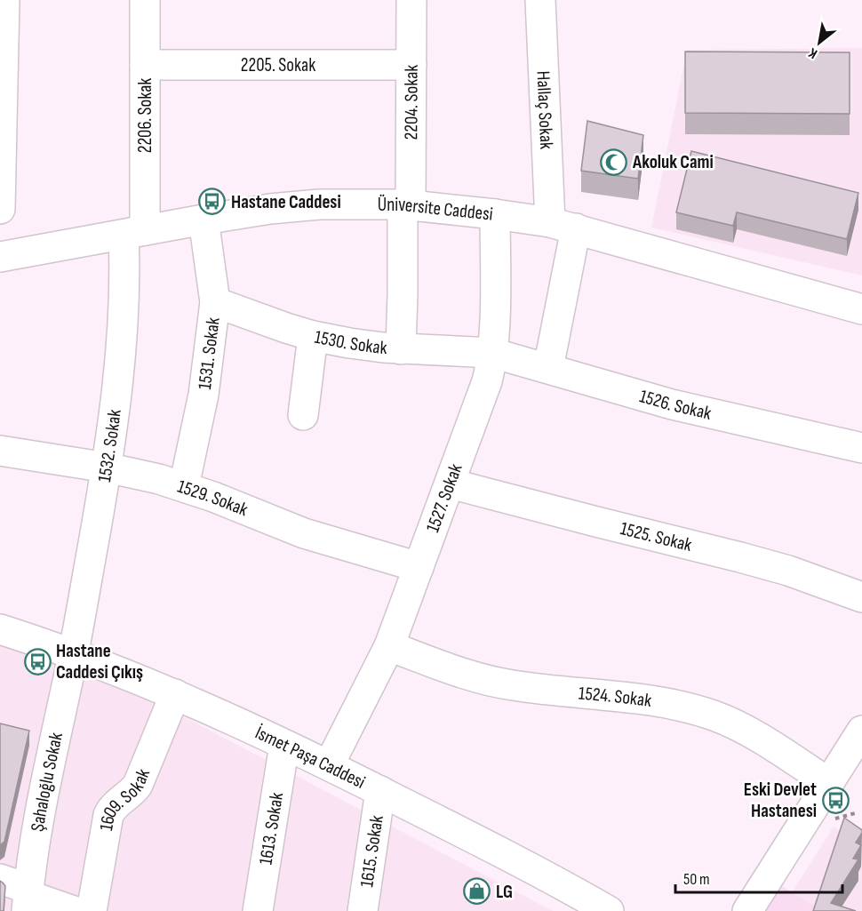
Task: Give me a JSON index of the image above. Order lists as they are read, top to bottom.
{
  "streets": {
    "street": [
      "2205. Sokak",
      "2204. Sokak",
      "Hallaç Sokak",
      "2206. Sokak",
      "Üniversite Caddesi",
      "1530. Sokak",
      "1531. Sokak",
      "1526. Sokak",
      "1532. Sokak",
      "1529. Sokak",
      "1527. Sokak",
      "1525. Sokak",
      "1524. Sokak",
      "İsmet Paşa Caddesi",
      "Şahaloğlu Sokak",
      "1609. Sokak",
      "1613. Sokak",
      "1615. Sokak"
    ]
  },
  "crossings": [
    ["2205. Sokak", "2204. Sokak"],
    ["2205. Sokak", "2206. Sokak"],
    ["2204. Sokak", "Üniversite Caddesi"],
    ["2204. Sokak", "1530. Sokak"],
    ["Hallaç Sokak", "Üniversite Caddesi"],
    ["Hallaç Sokak", "1526. Sokak"],
    ["2206. Sokak", "Üniversite Caddesi"],
    ["2206. Sokak", "1532. Sokak"],
    ["Üniversite Caddesi", "1531. Sokak"],
    ["Üniversite Caddesi", "1532. Sokak"],
    ["Üniversite Caddesi", "1527. Sokak"],
    ["1530. Sokak", "1531. Sokak"],
    ["1530. Sokak", "1526. Sokak"],
    ["1530. Sokak", "1527. Sokak"],
    ["1531. Sokak", "1529. Sokak"],
    ["1526. Sokak", "1527. Sokak"],
    ["1532. Sokak", "1529. Sokak"],
    ["1532. Sokak", "İsmet Paşa Caddesi"],
    ["1532. Sokak", "Şahaloğlu Sokak"],
    ["1529. Sokak", "1527. Sokak"],
    ["1527. Sokak", "1525. Sokak"],
    ["1527. Sokak", "1524. Sokak"],
    ["1527. Sokak", "İsmet Paşa Caddesi"],
    ["İsmet Paşa Caddesi", "Şahaloğlu Sokak"],
    ["İsmet Paşa Caddesi", "1609. Sokak"],
    ["İsmet Paşa Caddesi", "1613. Sokak"],
    ["İsmet Paşa Caddesi", "1615. Sokak"]
  ],
  "places": {
    "mosque": ["Akoluk Cami"],
    "bus stop": ["Hastane Caddesi", "Hastane Caddesi Çıkış", "Eski Devlet Hastanesi"],
    "shop": ["LG"]
  },
  "scale_bar": "50 m",
  "north": "bottom left"
}
